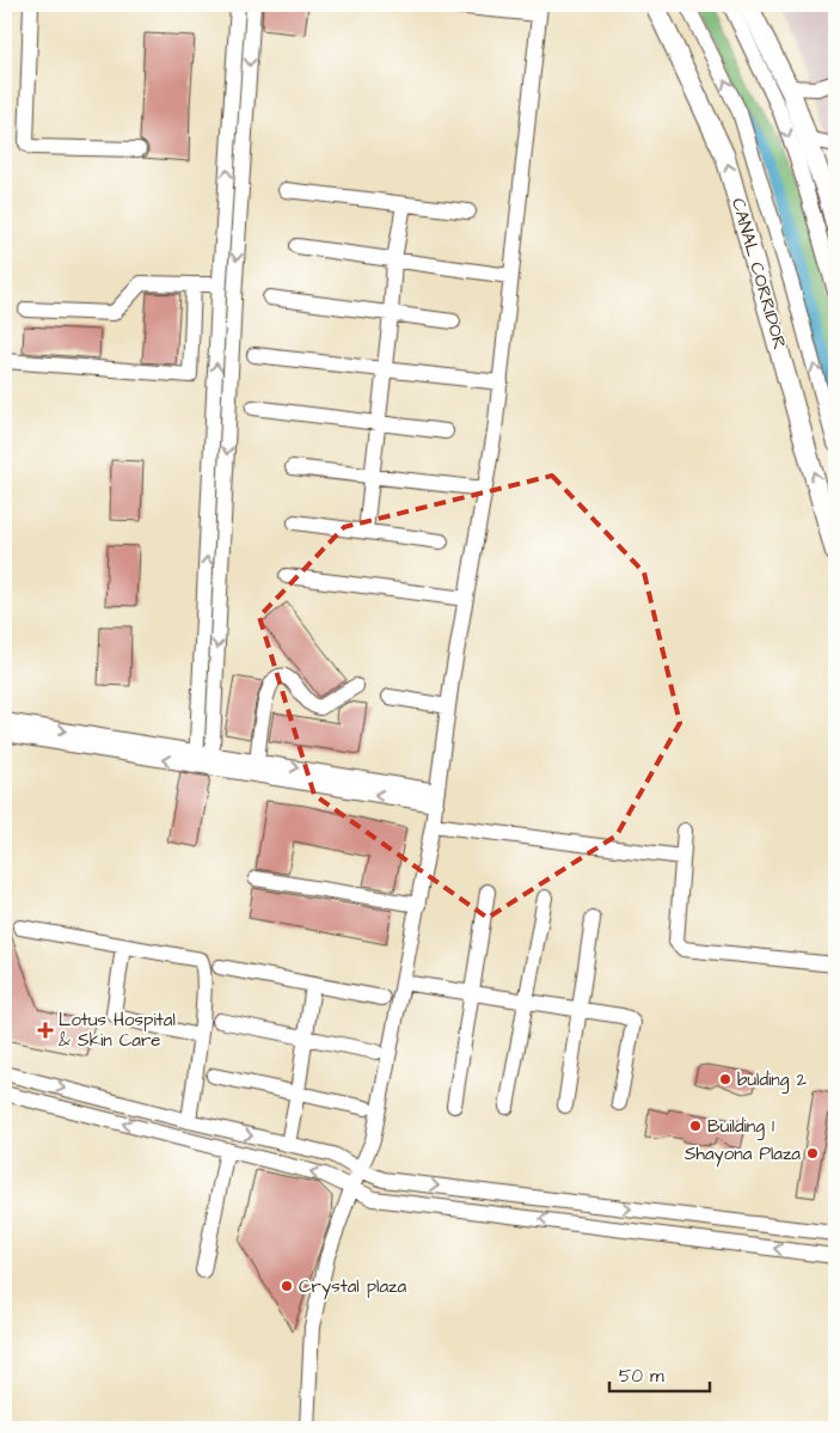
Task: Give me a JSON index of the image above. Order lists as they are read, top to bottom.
{
  "streets": {
    "main road": ["CANAL CORRIDOR"]
  },
  "places": {
    "health": ["Lotus Hospital & Skin Care"],
    "other": [
      "bulding 2",
      "Building 1",
      "Shayona Plaza",
      "Crystal plaza"
    ]
  },
  "scale_bar": "50 m"
}
